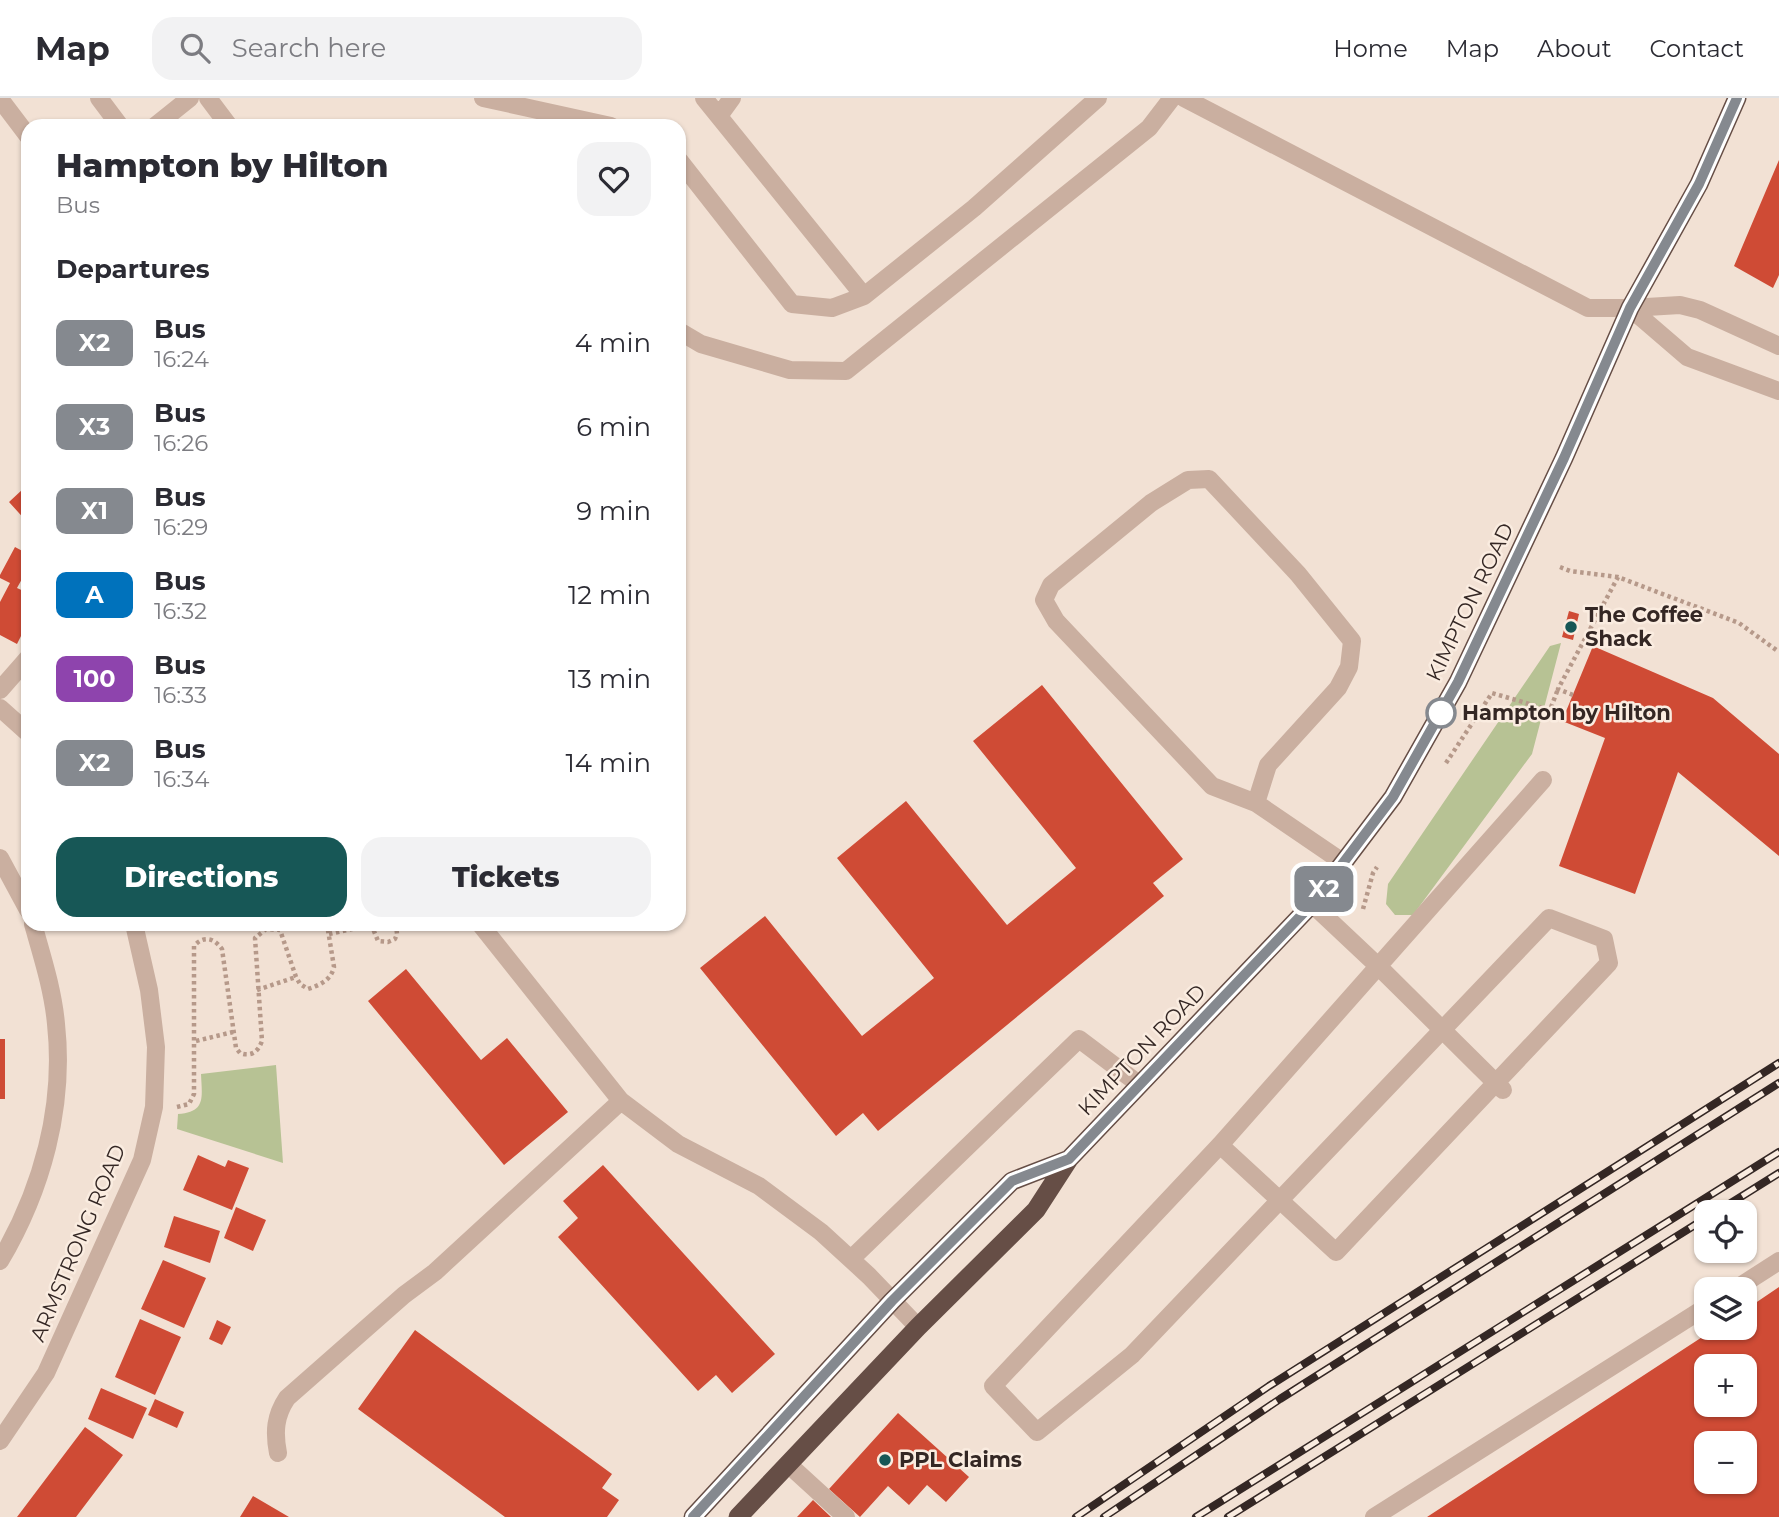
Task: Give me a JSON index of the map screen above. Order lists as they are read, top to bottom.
{
  "streets": {
    "highway": ["KIMPTON ROAD"],
    "street": ["ARMSTRONG ROAD"]
  },
  "places": ["The Coffee Shack", "Hampton by Hilton", "PPL Claims"],
  "lines": ["bus line X2"],
  "page": {
    "header": "Map",
    "search": "Search here",
    "nav": [
      "Home",
      "Map",
      "About",
      "Contact"
    ],
    "on_map": "X2",
    "heading": [
      ["Hampton by Hilton", "Bus"],
      "Departures"
    ],
    "list": [
      {
        "mark": "X2",
        "name": "Bus",
        "note": "16:24",
        "value": "4 min"
      },
      {
        "mark": "X3",
        "name": "Bus",
        "note": "16:26",
        "value": "6 min"
      },
      {
        "mark": "X1",
        "name": "Bus",
        "note": "16:29",
        "value": "9 min"
      },
      {
        "mark": "A",
        "name": "Bus",
        "note": "16:32",
        "value": "12 min"
      },
      {
        "mark": "100",
        "name": "Bus",
        "note": "16:33",
        "value": "13 min"
      },
      {
        "mark": "X2",
        "name": "Bus",
        "note": "16:34",
        "value": "14 min"
      }
    ],
    "buttons": ["Directions", "Tickets"],
    "map_buttons": ["+", "−"]
  }
}
